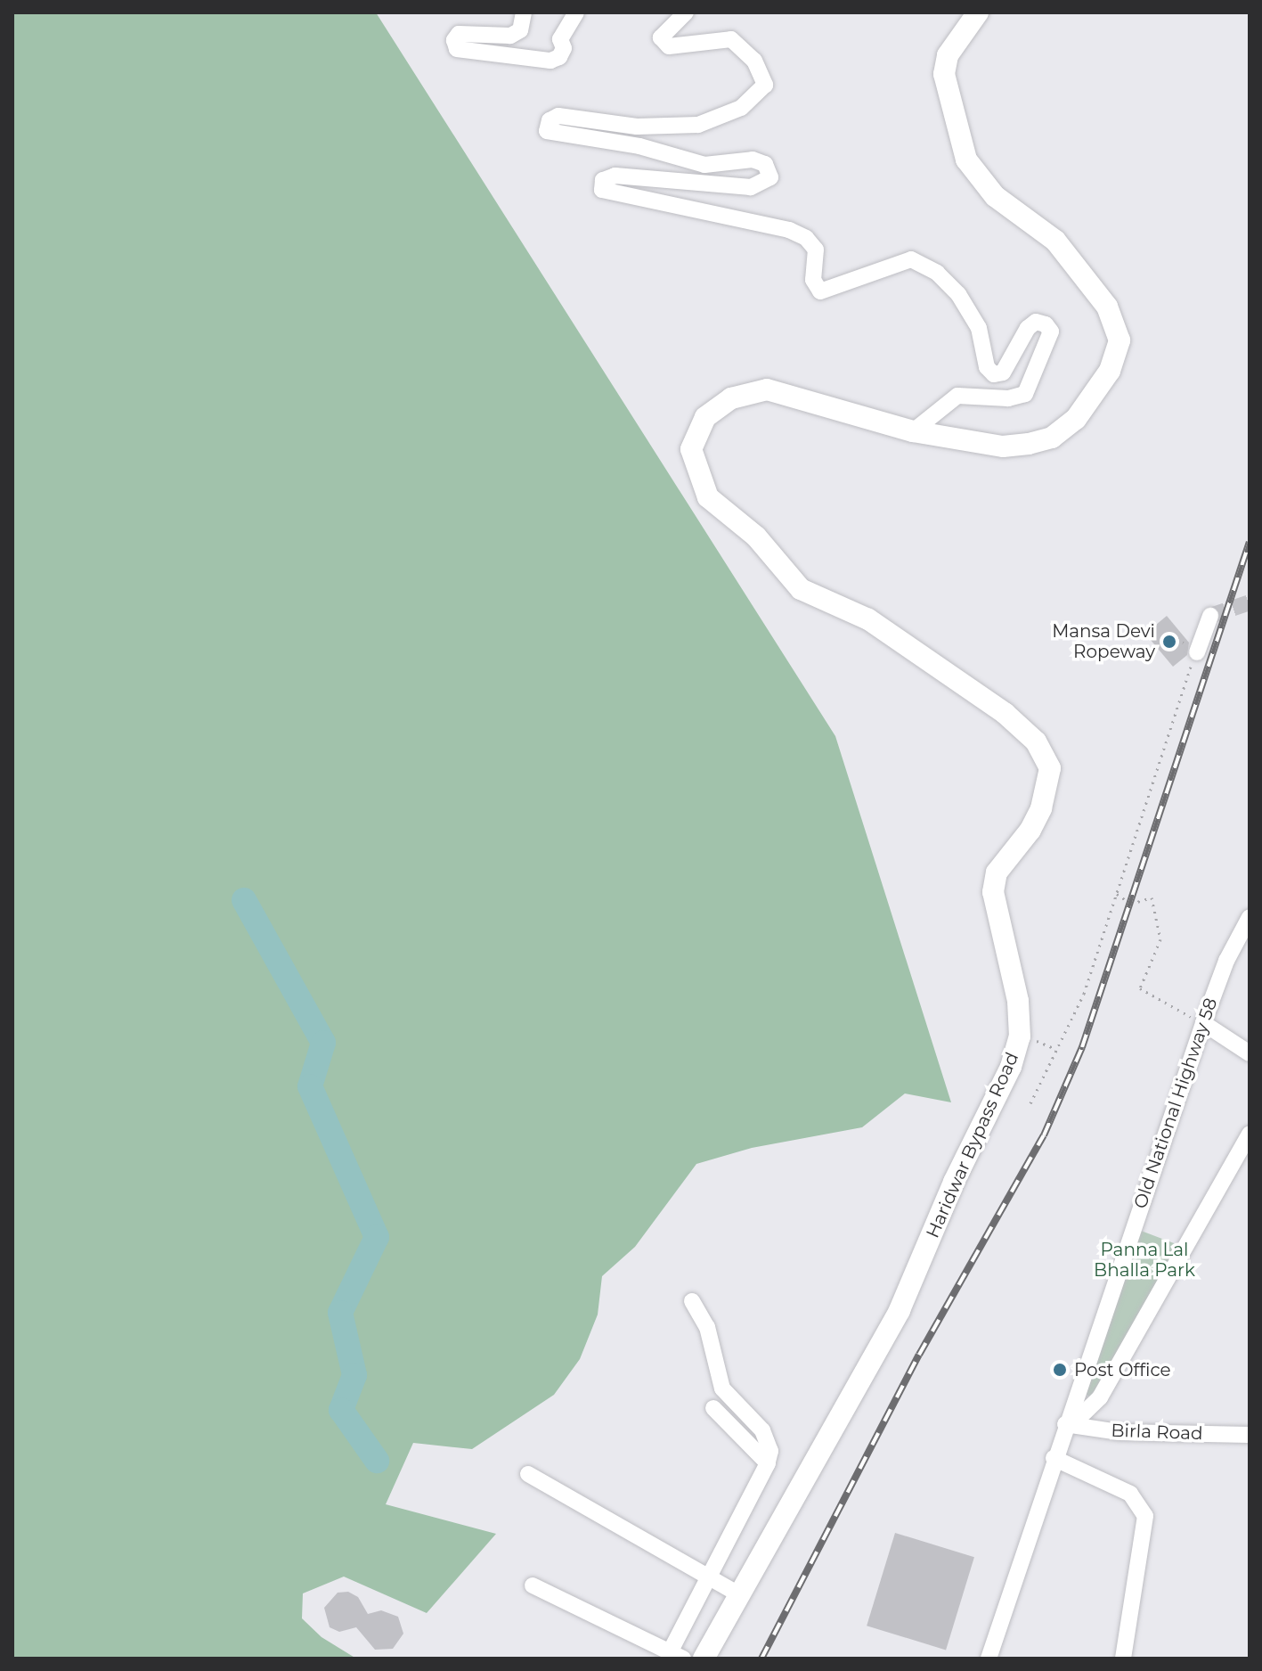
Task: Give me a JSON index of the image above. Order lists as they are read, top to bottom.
{
  "streets": {
    "main road": ["Haridwar Bypass Road"],
    "street": ["Old National Highway 58", "Birla Road"]
  },
  "crossings": [
    ["Old National Highway 58", "Birla Road"]
  ],
  "parks": ["Panna Lal Bhalla Park"],
  "places": ["Mansa Devi Ropeway", "Post Office"]
}
